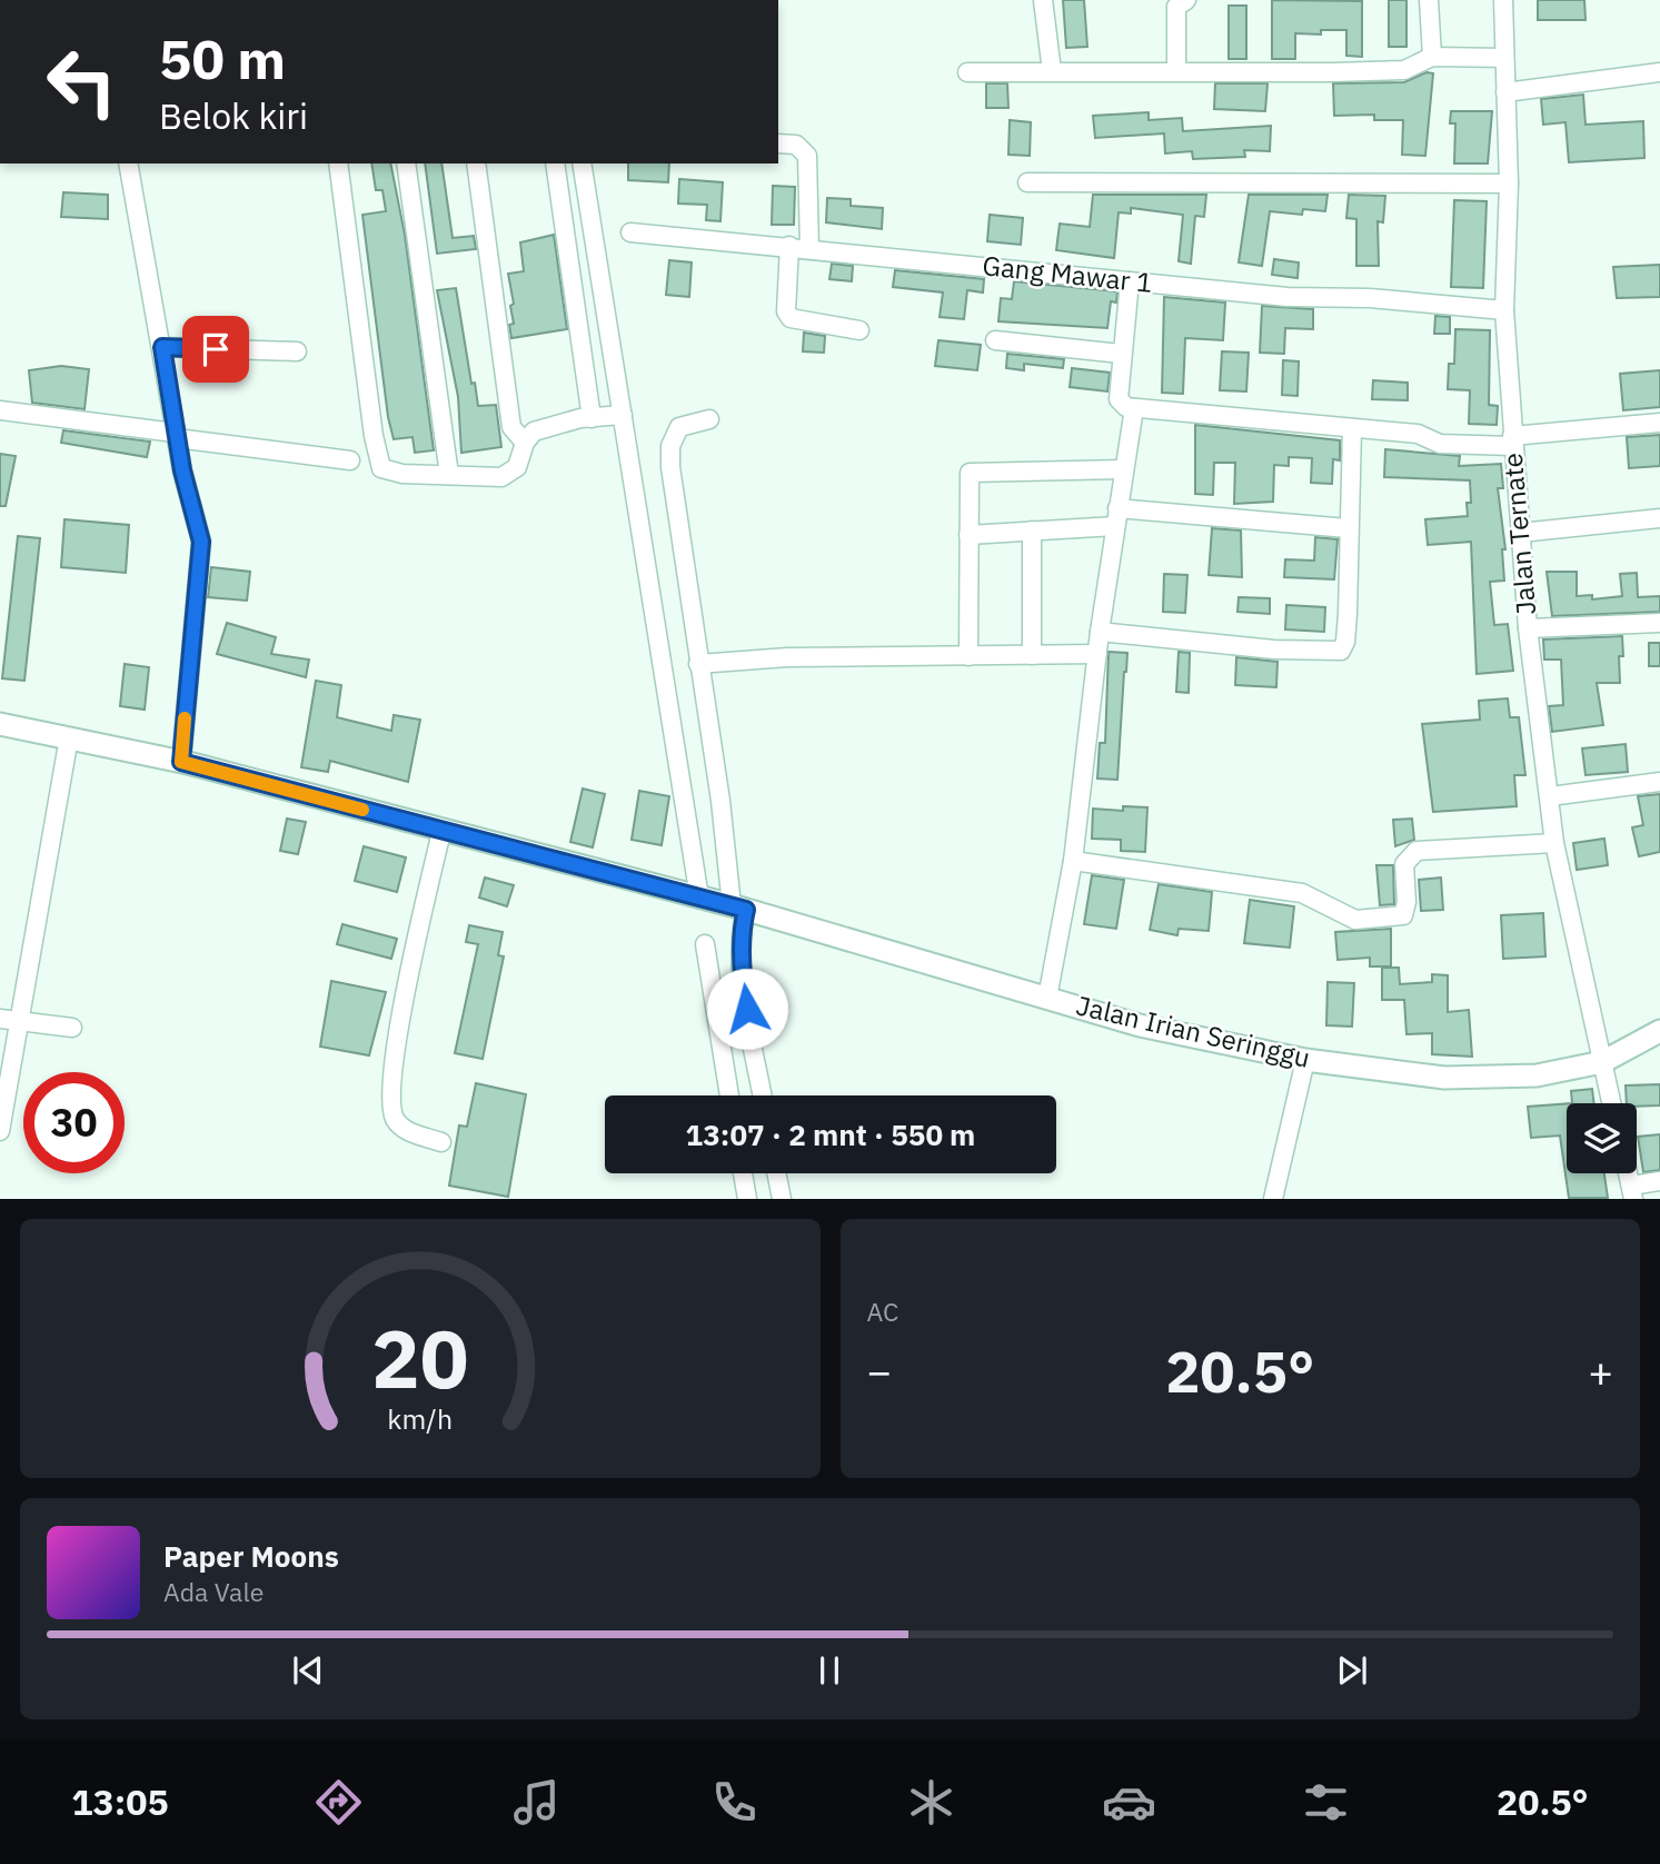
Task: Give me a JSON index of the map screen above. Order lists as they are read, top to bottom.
{
  "streets": {
    "street": ["Gang Mawar 1", "Jalan Ternate", "Jalan Irian Seringgu"]
  },
  "crossings": [
    ["Gang Mawar 1", "Jalan Ternate"],
    ["Jalan Ternate", "Jalan Irian Seringgu"]
  ],
  "page": {
    "turn": ["50 m", "Belok kiri"],
    "limit": "30",
    "trip": "13:07 · 2 mnt · 550 m",
    "tile": "AC",
    "heat": ["−", "20.5°", "+"],
    "song": ["Paper Moons", "Ada Vale"],
    "tabs": ["13:05", "20.5°"],
    "gauge": ["20", "km/h"]
  }
}
